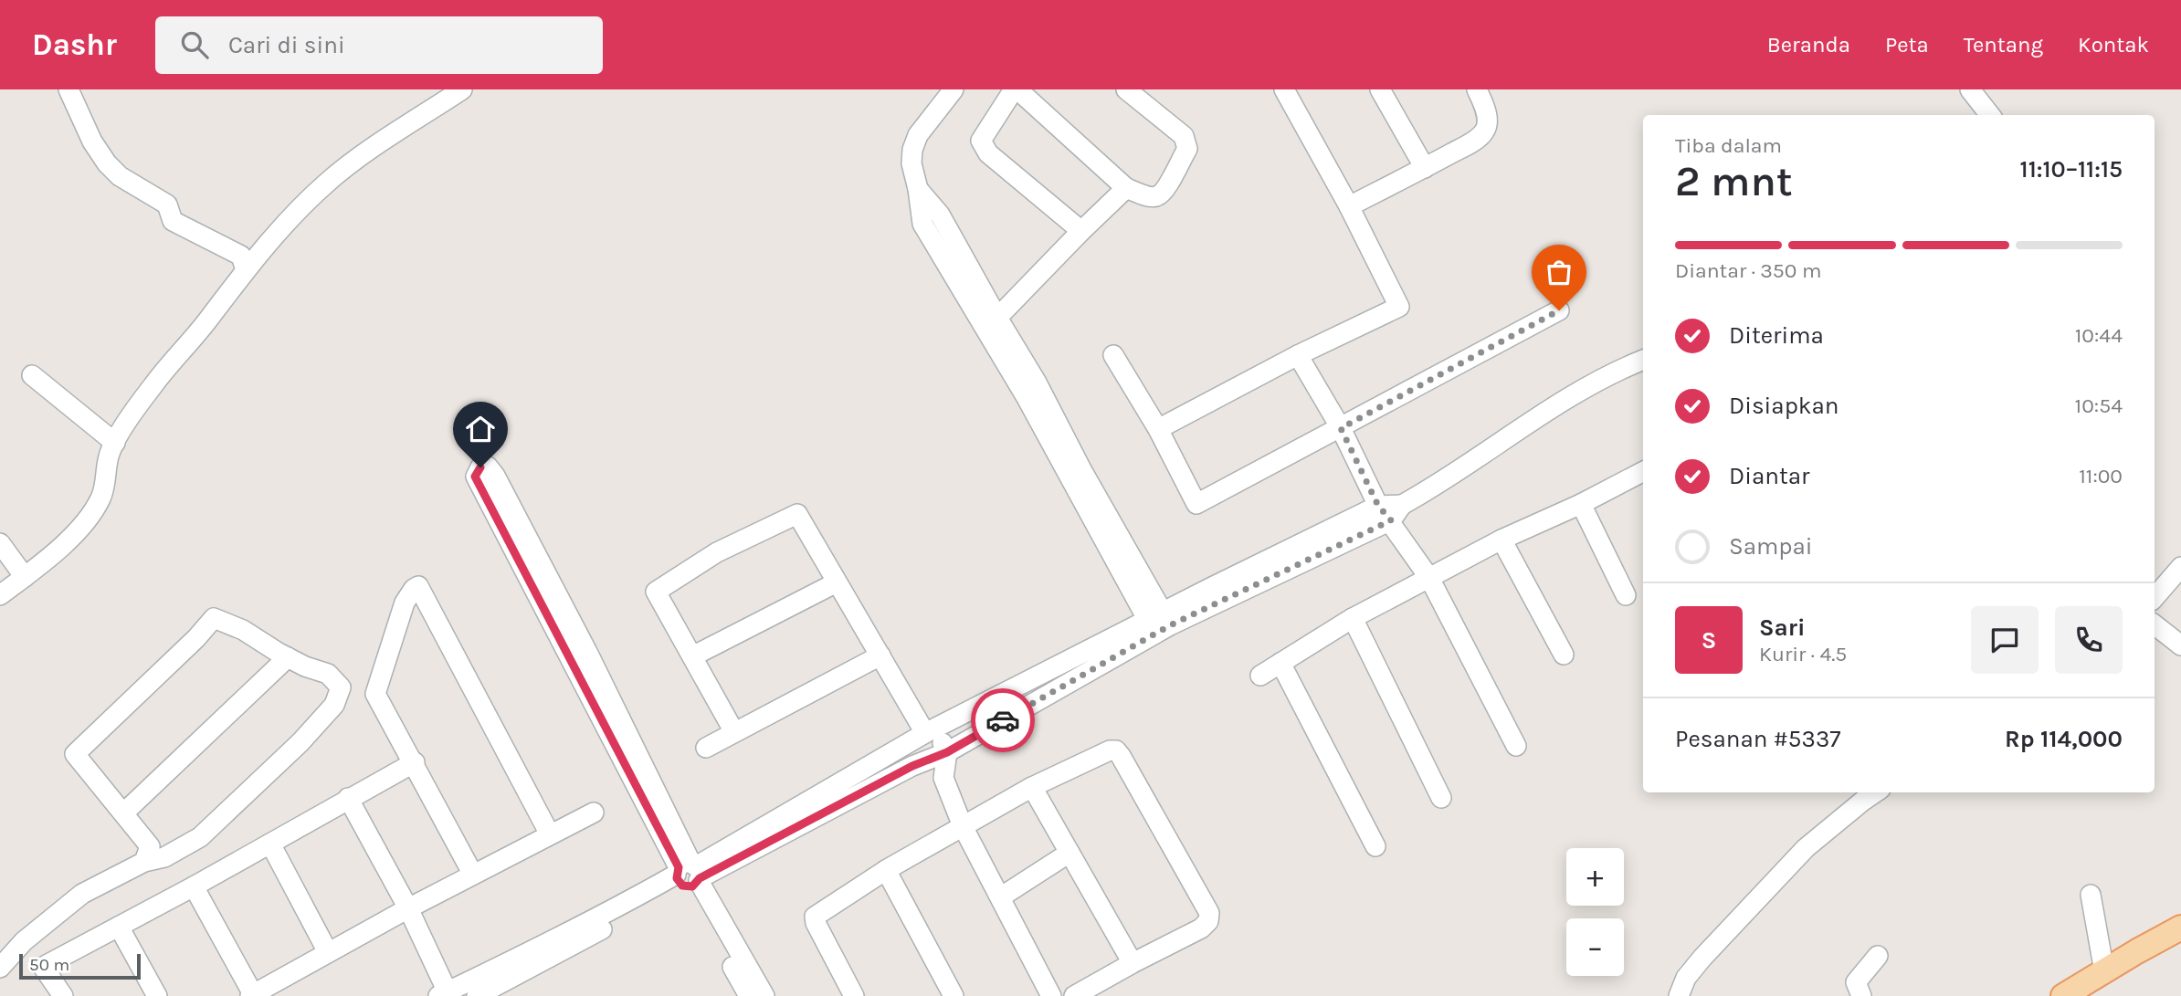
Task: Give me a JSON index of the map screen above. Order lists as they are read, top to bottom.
{
  "scale_bar": "50 m",
  "page": {
    "header": "Dashr",
    "search": "Cari di sini",
    "nav": [
      "Beranda",
      "Peta",
      "Tentang",
      "Kontak"
    ],
    "heading": ["2 mnt", "Tiba dalam", "11:10–11:15"],
    "panel": [
      "Sari",
      "Kurir · 4.5",
      "Pesanan #5337",
      "Rp 114,000"
    ],
    "bar": "Diantar · 350 m",
    "list": [
      ["Diterima", "10:44"],
      ["Disiapkan", "10:54"],
      ["Diantar", "11:00"],
      "Sampai"
    ],
    "round": "S",
    "map_buttons": ["+", "−"],
    "scale": "50 m"
  }
}
